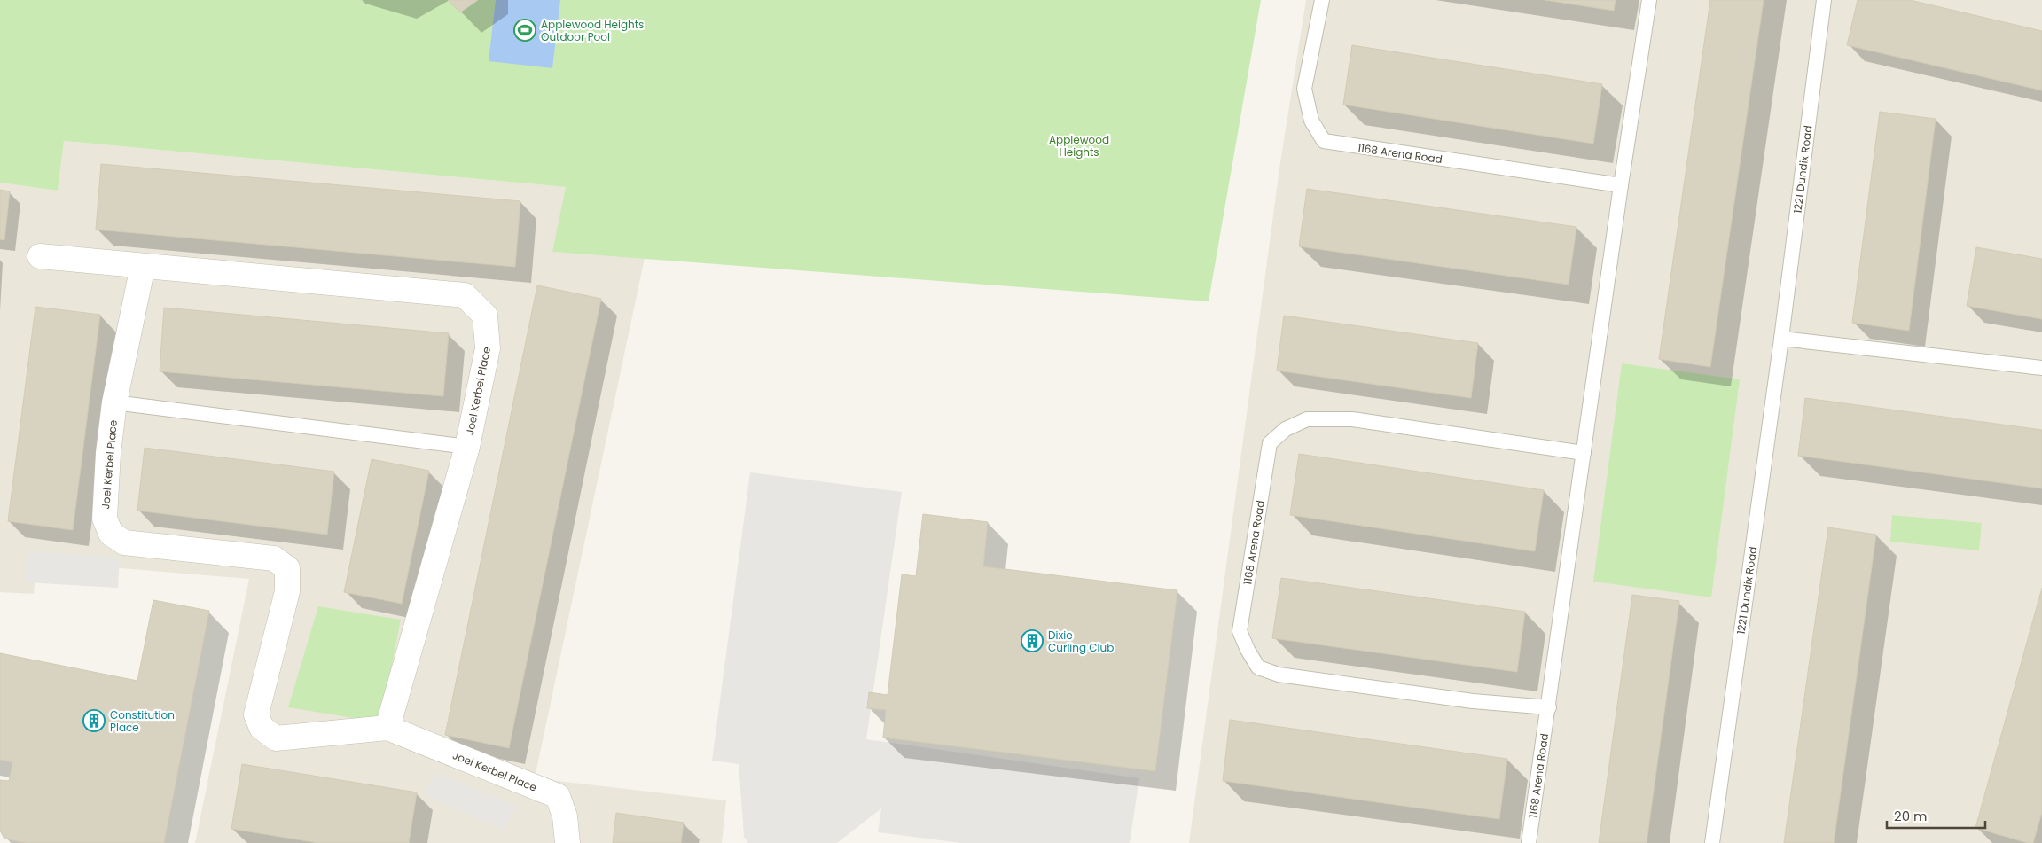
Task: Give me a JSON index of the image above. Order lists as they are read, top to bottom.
{
  "streets": {
    "street": ["Joel Kerbel Place"],
    "lane": ["1168 Arena Road", "1221 Dundix Road"]
  },
  "parks": ["Applewood Heights"],
  "places": {
    "sports": ["Applewood Heights Outdoor Pool"],
    "building": ["Dixie Curling Club", "Constitution Place"]
  },
  "scale_bar": "20 m"
}
